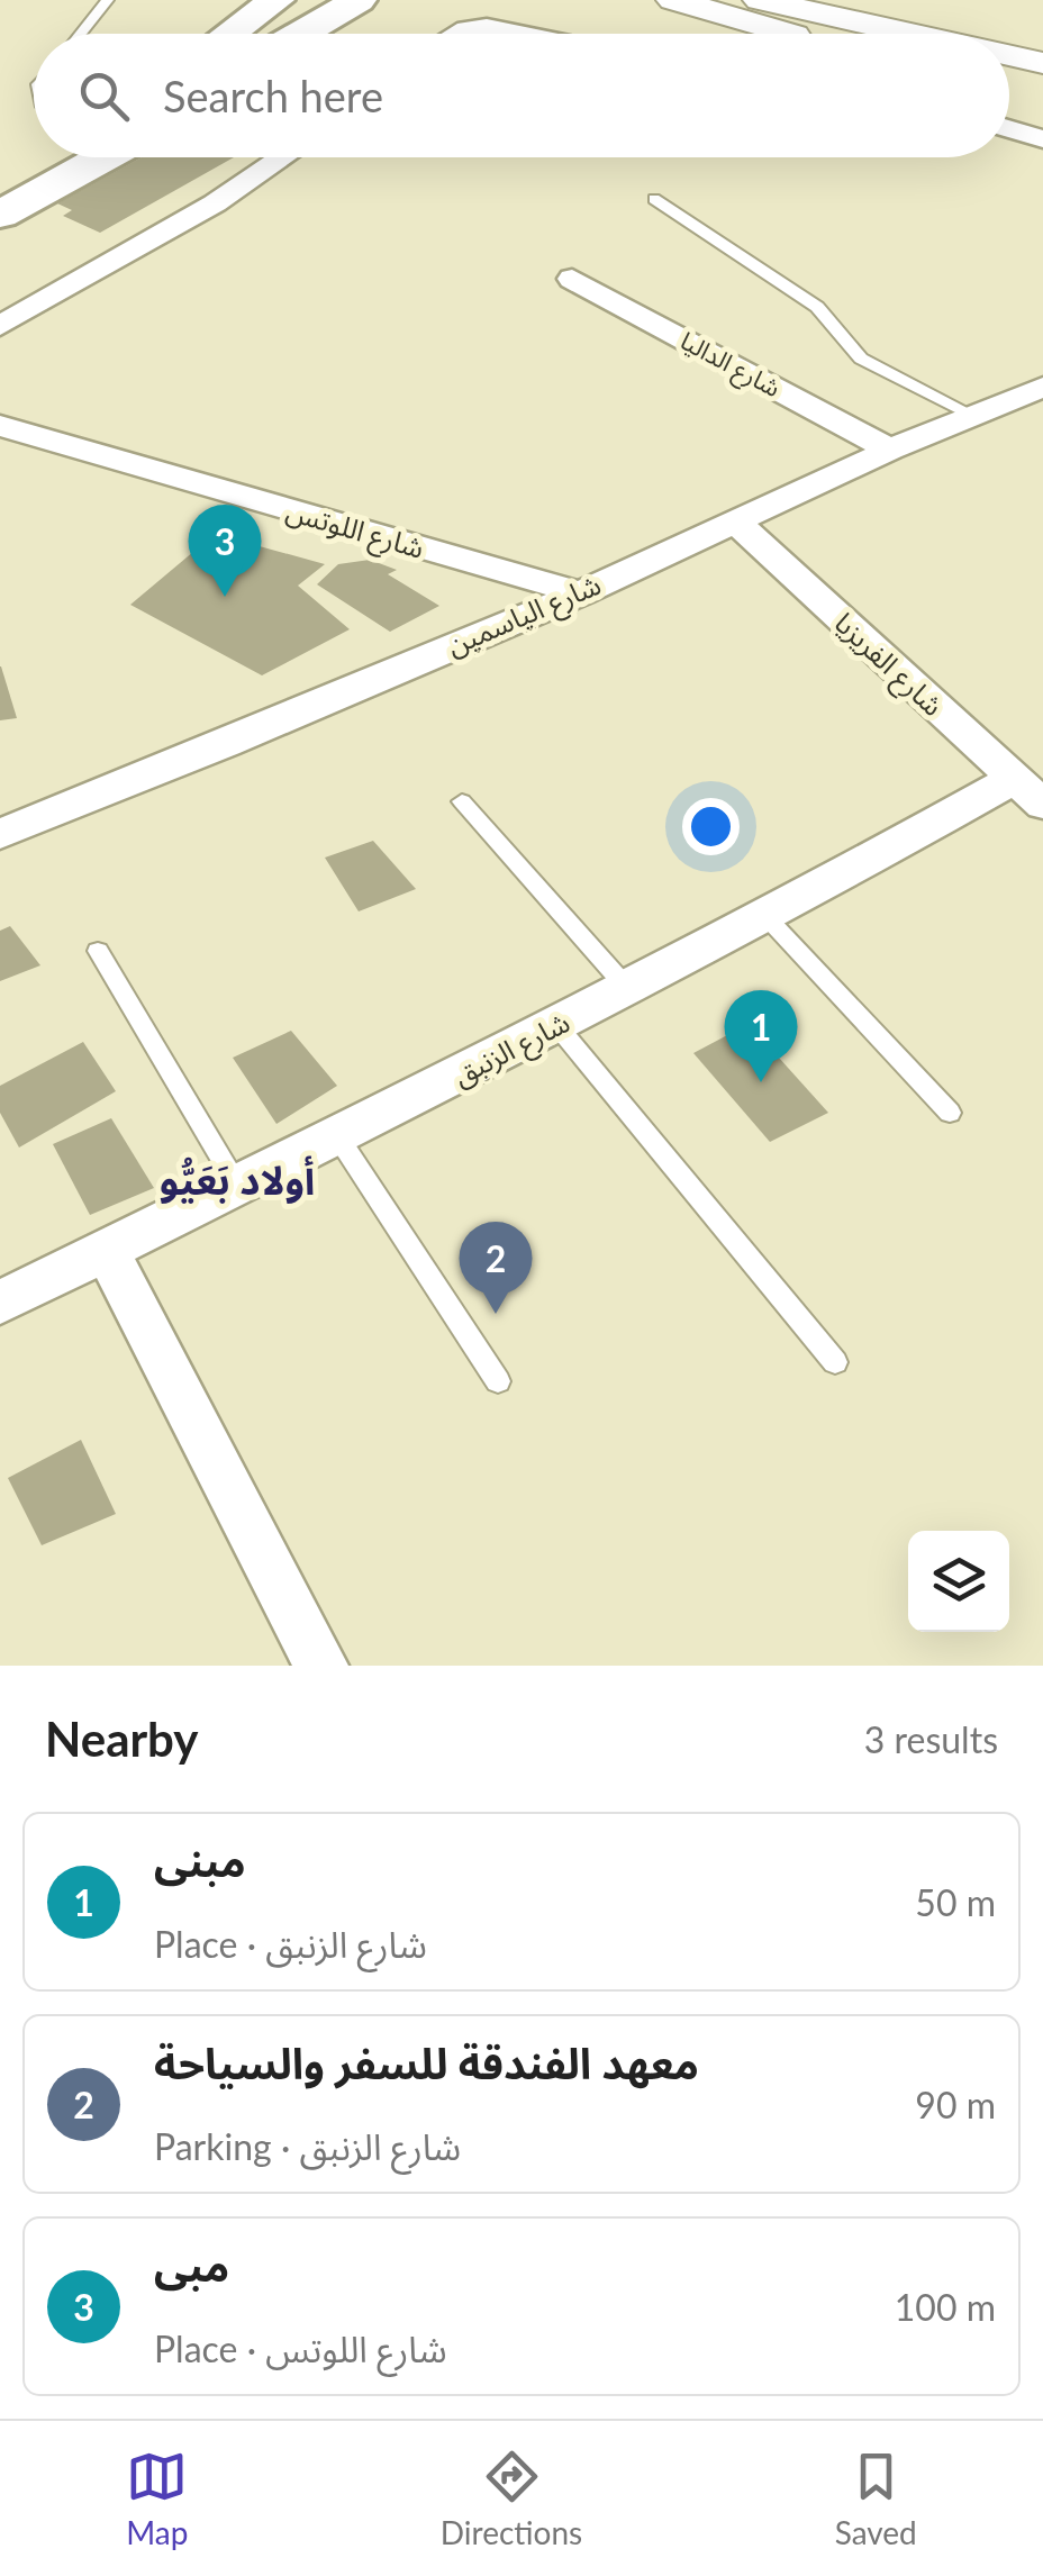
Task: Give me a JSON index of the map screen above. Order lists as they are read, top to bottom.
{
  "streets": {
    "street": [
      "شارع الداليا",
      "شارع اللوتس",
      "شارع الياسمين",
      "شارع الفريزيا",
      "شارع الزنبق"
    ]
  },
  "crossings": [
    ["شارع الداليا", "شارع الياسمين"],
    ["شارع اللوتس", "شارع الياسمين"],
    ["شارع الياسمين", "شارع الفريزيا"],
    ["شارع الفريزيا", "شارع الزنبق"]
  ],
  "districts": ["أولاد بَعَيُّو"],
  "page": {
    "search": "Search here",
    "pins": ["3", "1", "2"],
    "heading": ["Nearby", "3 results"],
    "list": [
      {
        "mark": "1",
        "name": "مبنى",
        "note": "Place · شارع الزنبق",
        "value": "50 m"
      },
      {
        "mark": "2",
        "name": "معهد الفندقة للسفر والسياحة",
        "note": "Parking · شارع الزنبق",
        "value": "90 m"
      },
      {
        "mark": "3",
        "name": "مبى",
        "note": "Place · شارع اللوتس",
        "value": "100 m"
      }
    ],
    "nav": ["Map", "Directions", "Saved"]
  }
}
